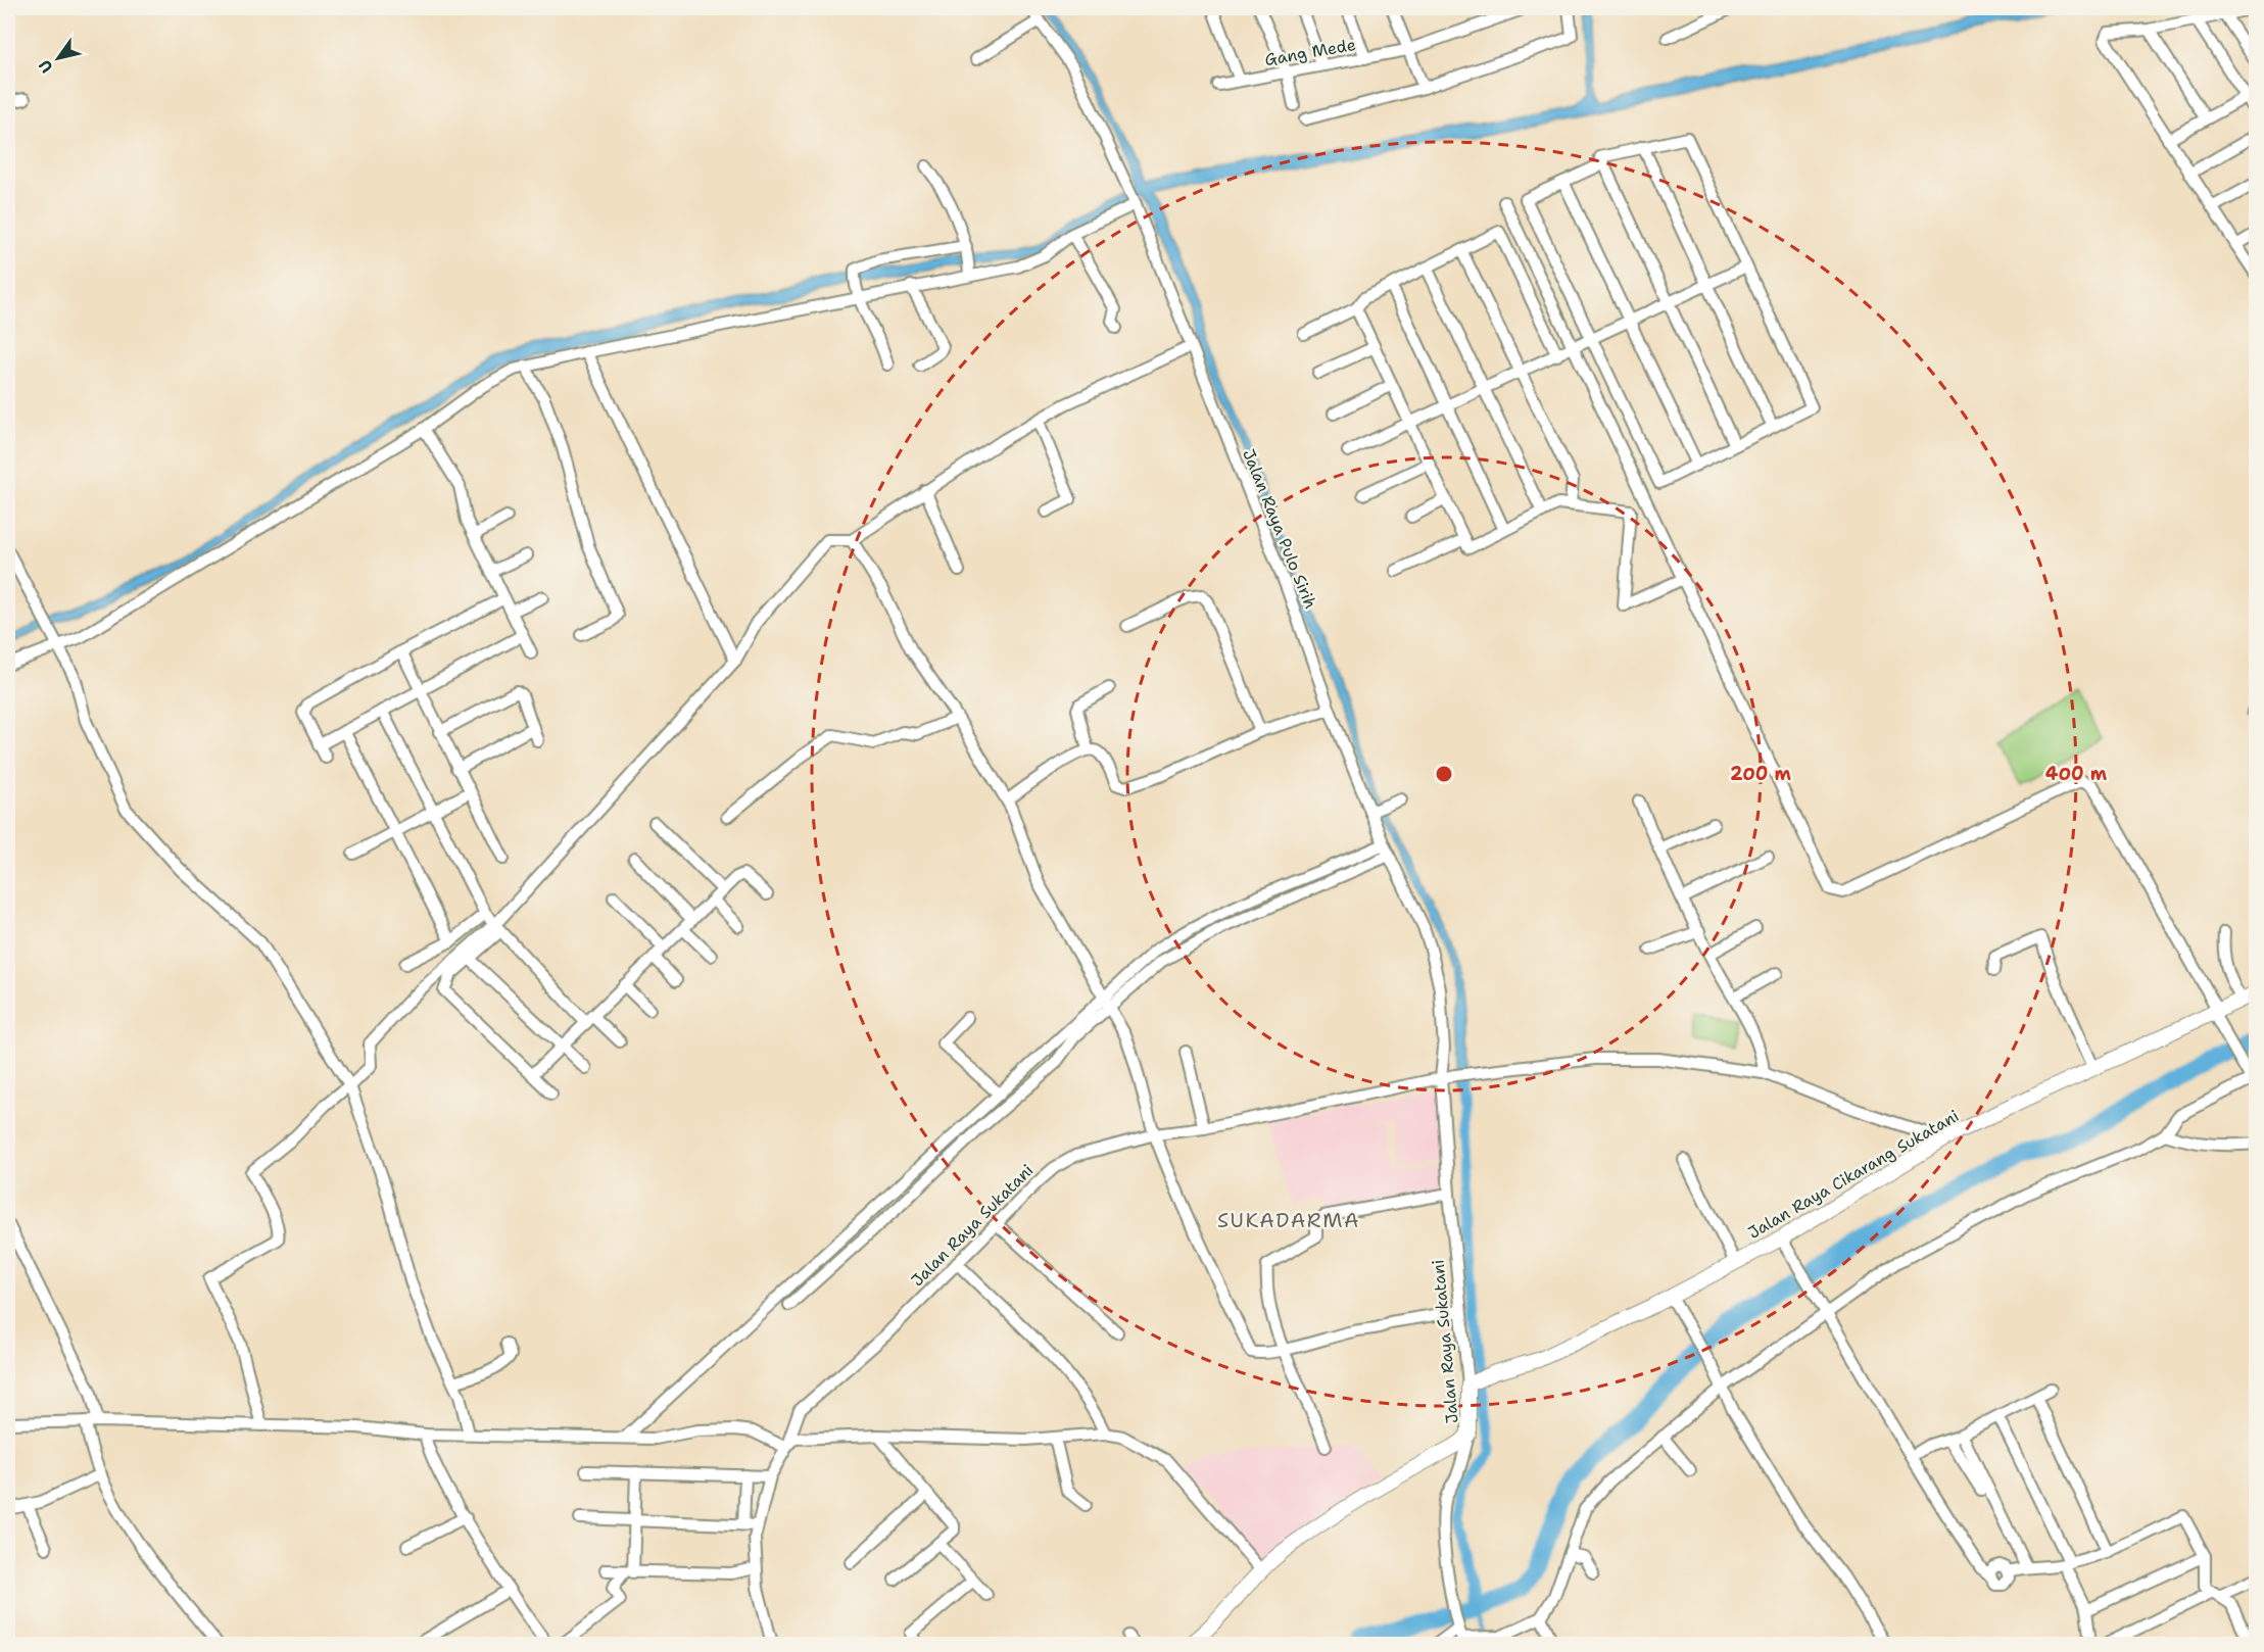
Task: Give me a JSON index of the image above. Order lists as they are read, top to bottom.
{
  "streets": {
    "main road": ["Jalan Raya Cikarang Sukatani", "Jalan Raya Sukatani"],
    "street": ["Gang Mede", "Jalan Raya Pulo Sirih"]
  },
  "crossings": [
    ["Jalan Raya Pulo Sirih", "Jalan Raya Sukatani"],
    ["Jalan Raya Cikarang Sukatani", "Jalan Raya Sukatani"]
  ],
  "districts": ["SUKADARMA"],
  "north": "bottom left",
  "rings": ["200 m", "400 m"]
}
